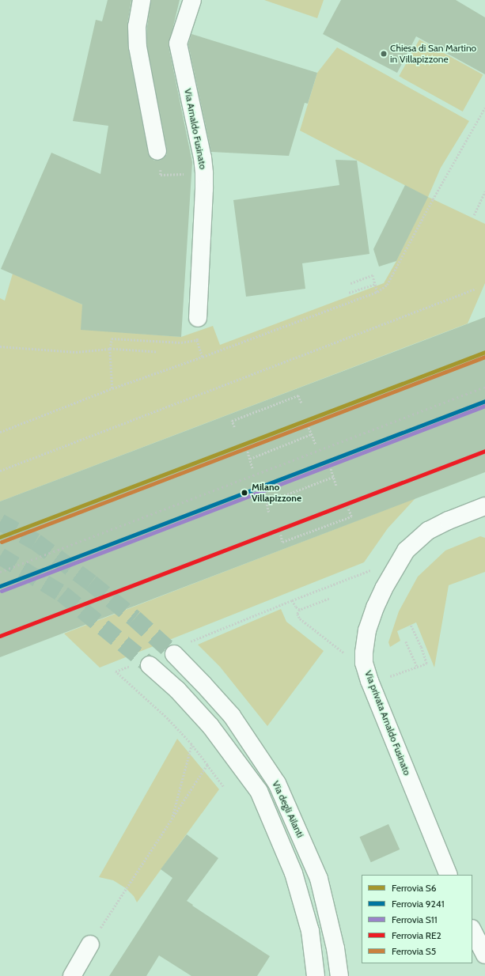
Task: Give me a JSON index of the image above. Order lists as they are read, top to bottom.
{
  "streets": {
    "street": ["Via Arnaldo Fusinato", "Via privata Arnaldo Fusinato", "Via degli Ailanti"]
  },
  "places": ["Chiesa di San Martino in Villapizzone", "Milano Villapizzone"],
  "lines": [
    "rail line S6",
    "rail line S5",
    "rail line 9241",
    "rail line S11",
    "rail line RE2"
  ],
  "legend": [
    "Ferrovia S6",
    "Ferrovia 9241",
    "Ferrovia S11",
    "Ferrovia RE2",
    "Ferrovia S5"
  ]
}
